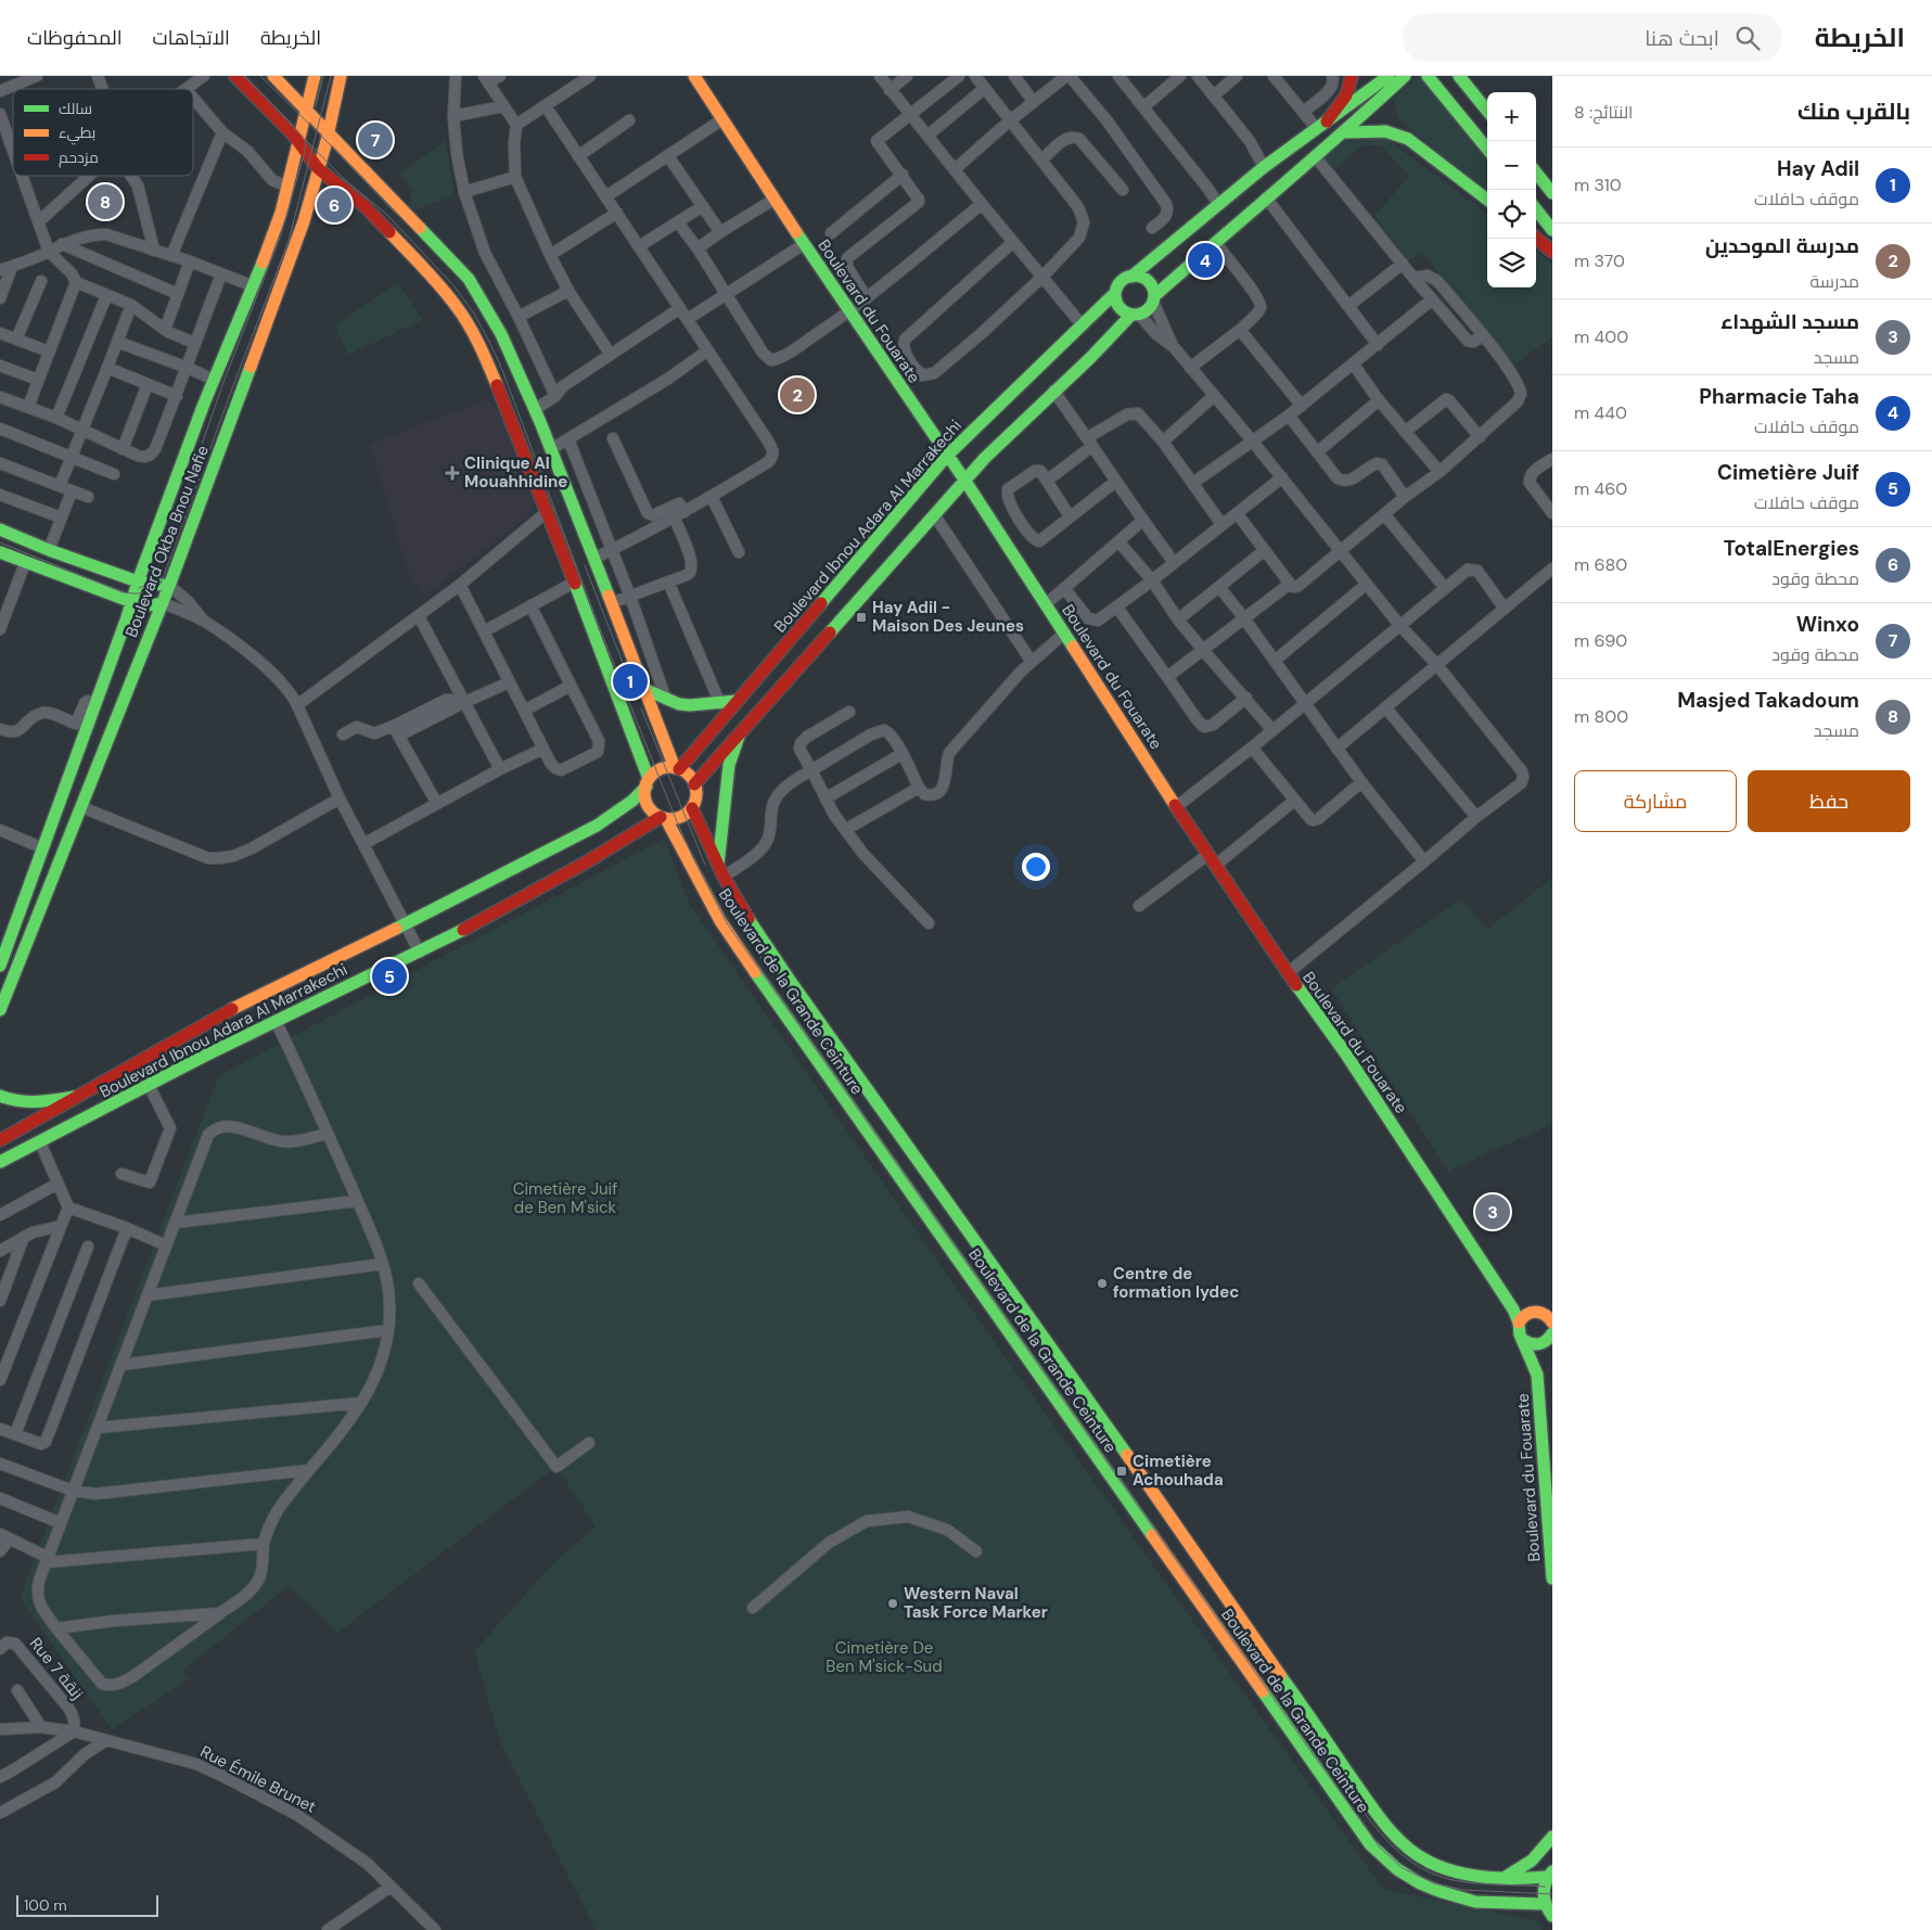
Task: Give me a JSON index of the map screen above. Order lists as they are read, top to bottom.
{
  "streets": {
    "main road": [
      "Boulevard du Fouarate",
      "Boulevard Ibnou Adara Al Marrakechi",
      "Boulevard Okba Bnou Nafie",
      "Boulevard de la Grande Ceinture"
    ],
    "street": ["Rue 7 زنقة", "Rue Émile Brunet"]
  },
  "crossings": [
    ["Boulevard du Fouarate", "Boulevard Ibnou Adara Al Marrakechi"],
    ["Boulevard Ibnou Adara Al Marrakechi", "Boulevard de la Grande Ceinture"],
    ["Rue 7 زنقة", "Rue Émile Brunet"]
  ],
  "parks": ["Cimetière Juif de Ben M'sick", "Cimetière De Ben M'sick-Sud"],
  "places": {
    "health": ["Clinique Al Mouahhidine"],
    "transit": ["Hay Adil - Maison Des Jeunes", "Cimetière Achouhada"],
    "other": ["Centre de formation lydec", "Western Naval Task Force Marker"]
  },
  "legend": ["سالك", "بطيء", "مزدحم"],
  "scale_bar": "100 m",
  "page": {
    "header": "الخريطة",
    "search": "ابحث هنا",
    "nav": ["الخريطة", "الاتجاهات", "المحفوظات"],
    "heading": ["بالقرب منك", "النتائج: 8"],
    "map_buttons": ["+", "−"],
    "pins": [
      "7",
      "8",
      "6",
      "4",
      "2",
      "1",
      "5",
      "3"
    ],
    "list": [
      {
        "mark": "1",
        "name": "Hay Adil",
        "note": "موقف حافلات",
        "value": "310 m"
      },
      {
        "mark": "2",
        "name": "مدرسة الموحدين",
        "note": "مدرسة",
        "value": "370 m"
      },
      {
        "mark": "3",
        "name": "مسجد الشهداء",
        "note": "مسجد",
        "value": "400 m"
      },
      {
        "mark": "4",
        "name": "Pharmacie Taha",
        "note": "موقف حافلات",
        "value": "440 m"
      },
      {
        "mark": "5",
        "name": "Cimetière Juif",
        "note": "موقف حافلات",
        "value": "460 m"
      },
      {
        "mark": "6",
        "name": "TotalEnergies",
        "note": "محطة وقود",
        "value": "680 m"
      },
      {
        "mark": "7",
        "name": "Winxo",
        "note": "محطة وقود",
        "value": "690 m"
      },
      {
        "mark": "8",
        "name": "Masjed Takadoum",
        "note": "مسجد",
        "value": "800 m"
      }
    ],
    "buttons": ["حفظ", "مشاركة"],
    "scale": "100 m"
  }
}
